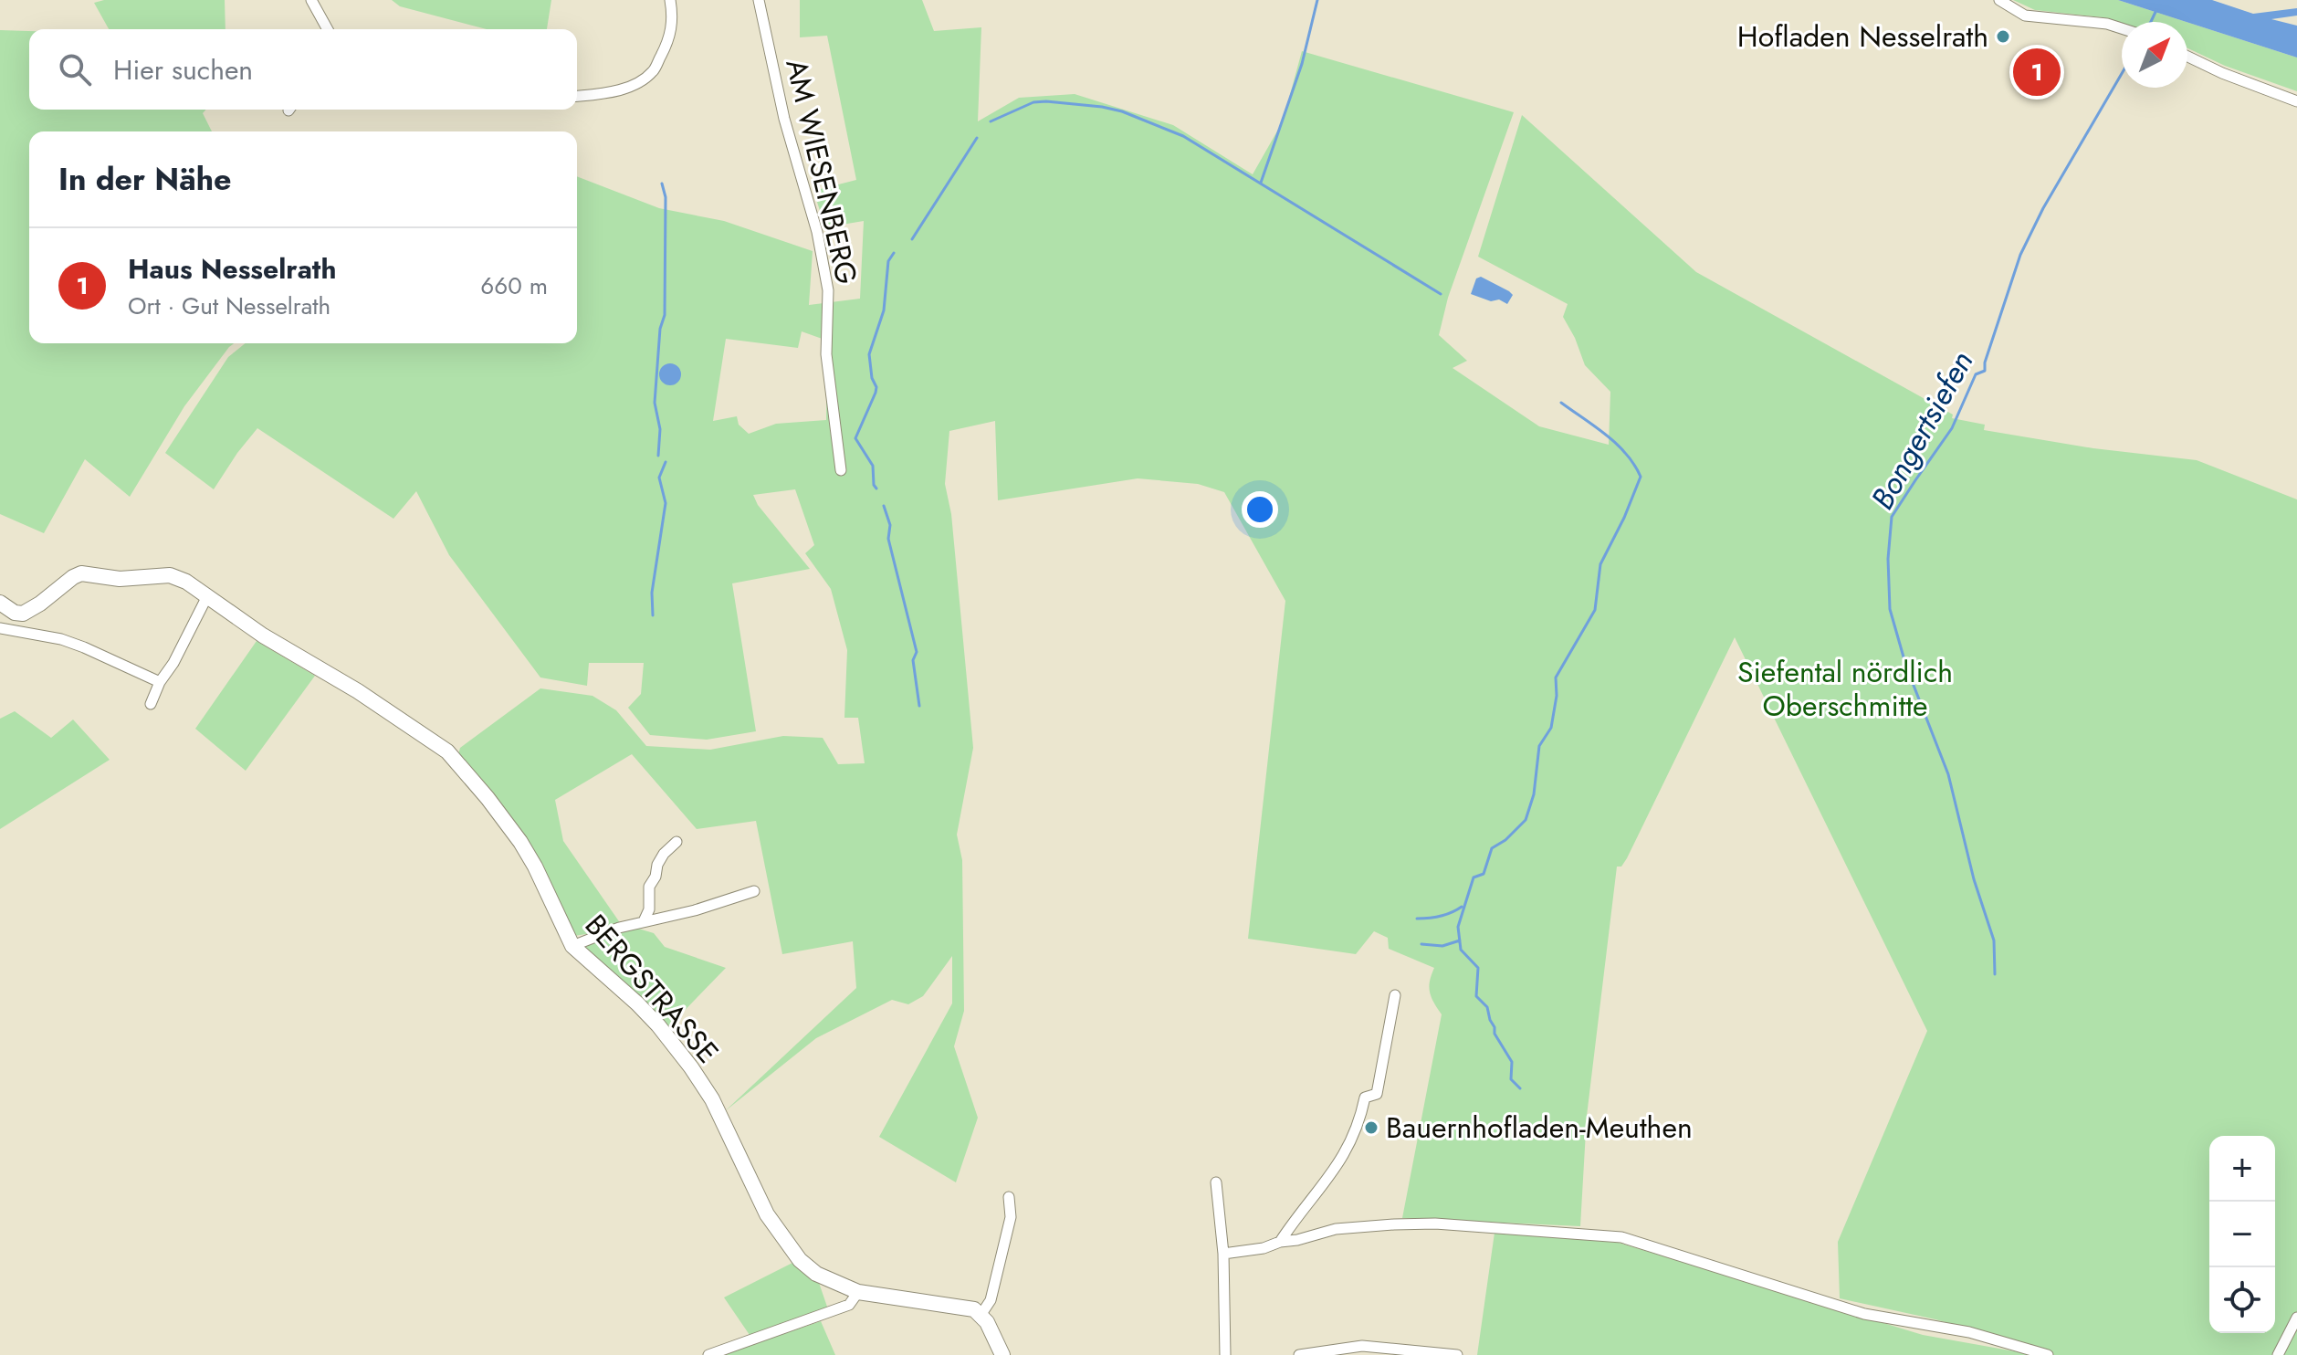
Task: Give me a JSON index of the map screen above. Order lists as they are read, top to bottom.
{
  "streets": {
    "street": ["AM WIESENBERG", "BERGSTRASSE"]
  },
  "water": ["Bongertsiefen"],
  "parks": ["Siefental nördlich Oberschmitte"],
  "places": ["Hofladen Nesselrath", "Bauernhofladen-Meuthen"],
  "north": "top right",
  "page": {
    "search": "Hier suchen",
    "pins": "1",
    "heading": "In der Nähe",
    "list": [
      {
        "mark": "1",
        "name": "Haus Nesselrath",
        "note": "Ort · Gut Nesselrath",
        "value": "660 m"
      }
    ],
    "map_buttons": ["+", "−"]
  }
}
